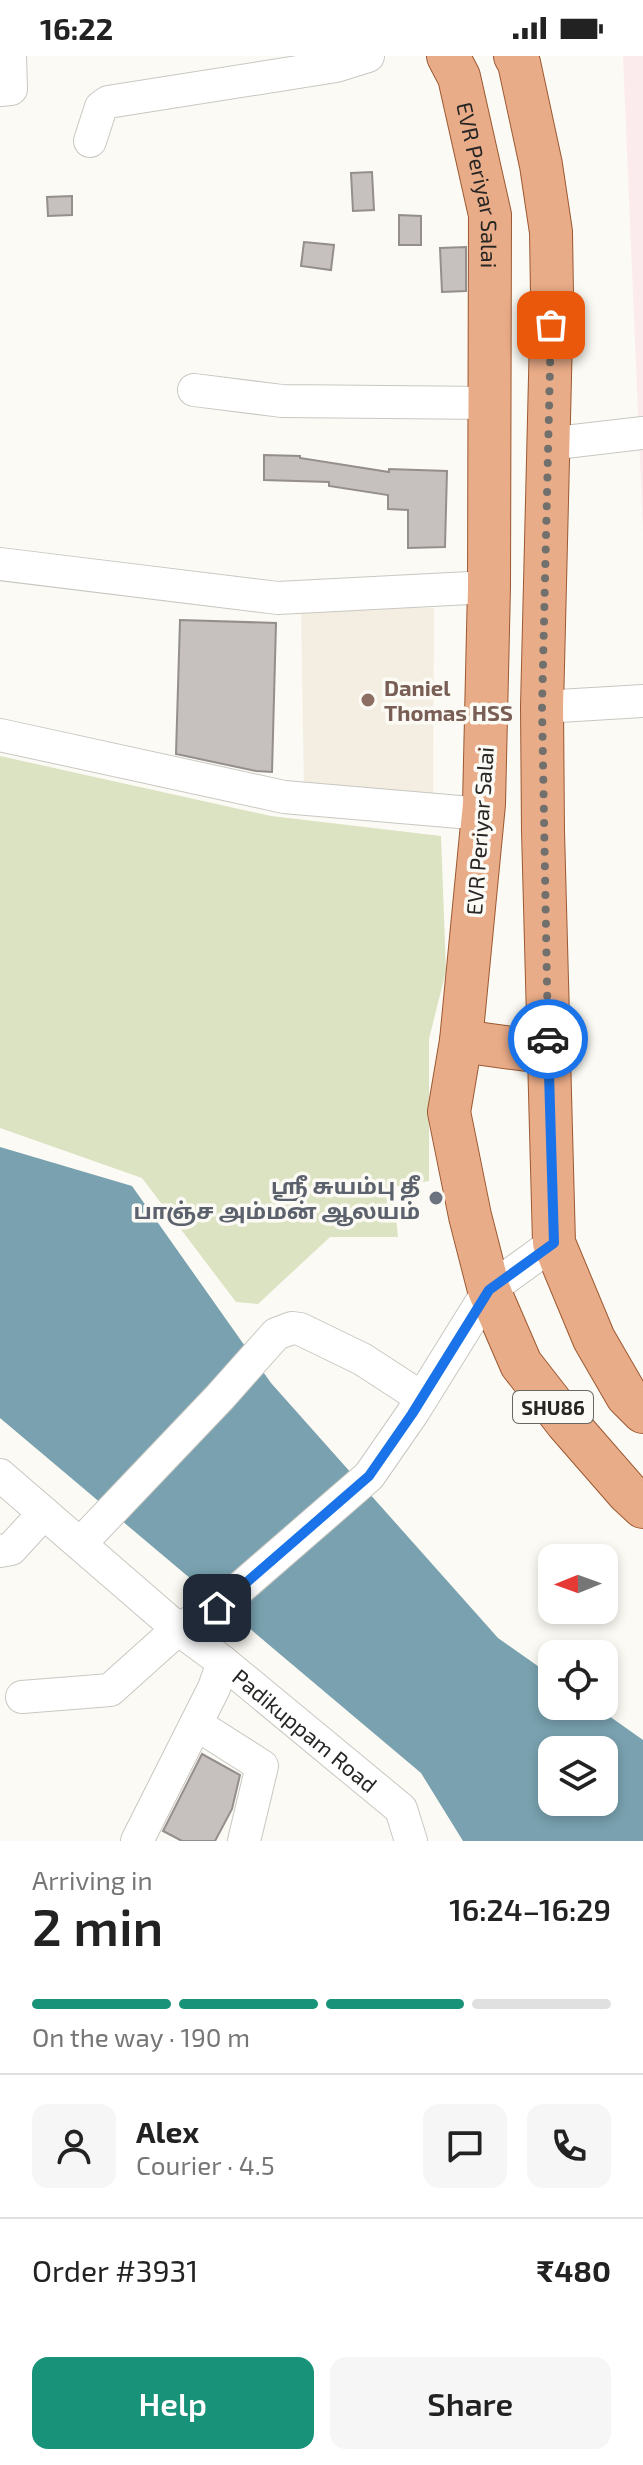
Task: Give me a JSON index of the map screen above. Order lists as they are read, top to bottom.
{
  "streets": {
    "main road": ["EVR Periyar Salai", "SHU86"],
    "street": ["Padikuppam Road"]
  },
  "places": ["Daniel Thomas HSS", "ஶ்ரீ சுயம்பு தீ பாஞ்ச அம்மன் ஆலயம்"],
  "north": "left",
  "page": {
    "status": "16:22",
    "heading": ["2 min", "Arriving in", "16:24–16:29"],
    "panel": [
      "Alex",
      "Courier · 4.5",
      "Order #3931",
      "₹480"
    ],
    "bar": "On the way · 190 m",
    "buttons": ["Help", "Share"]
  }
}
